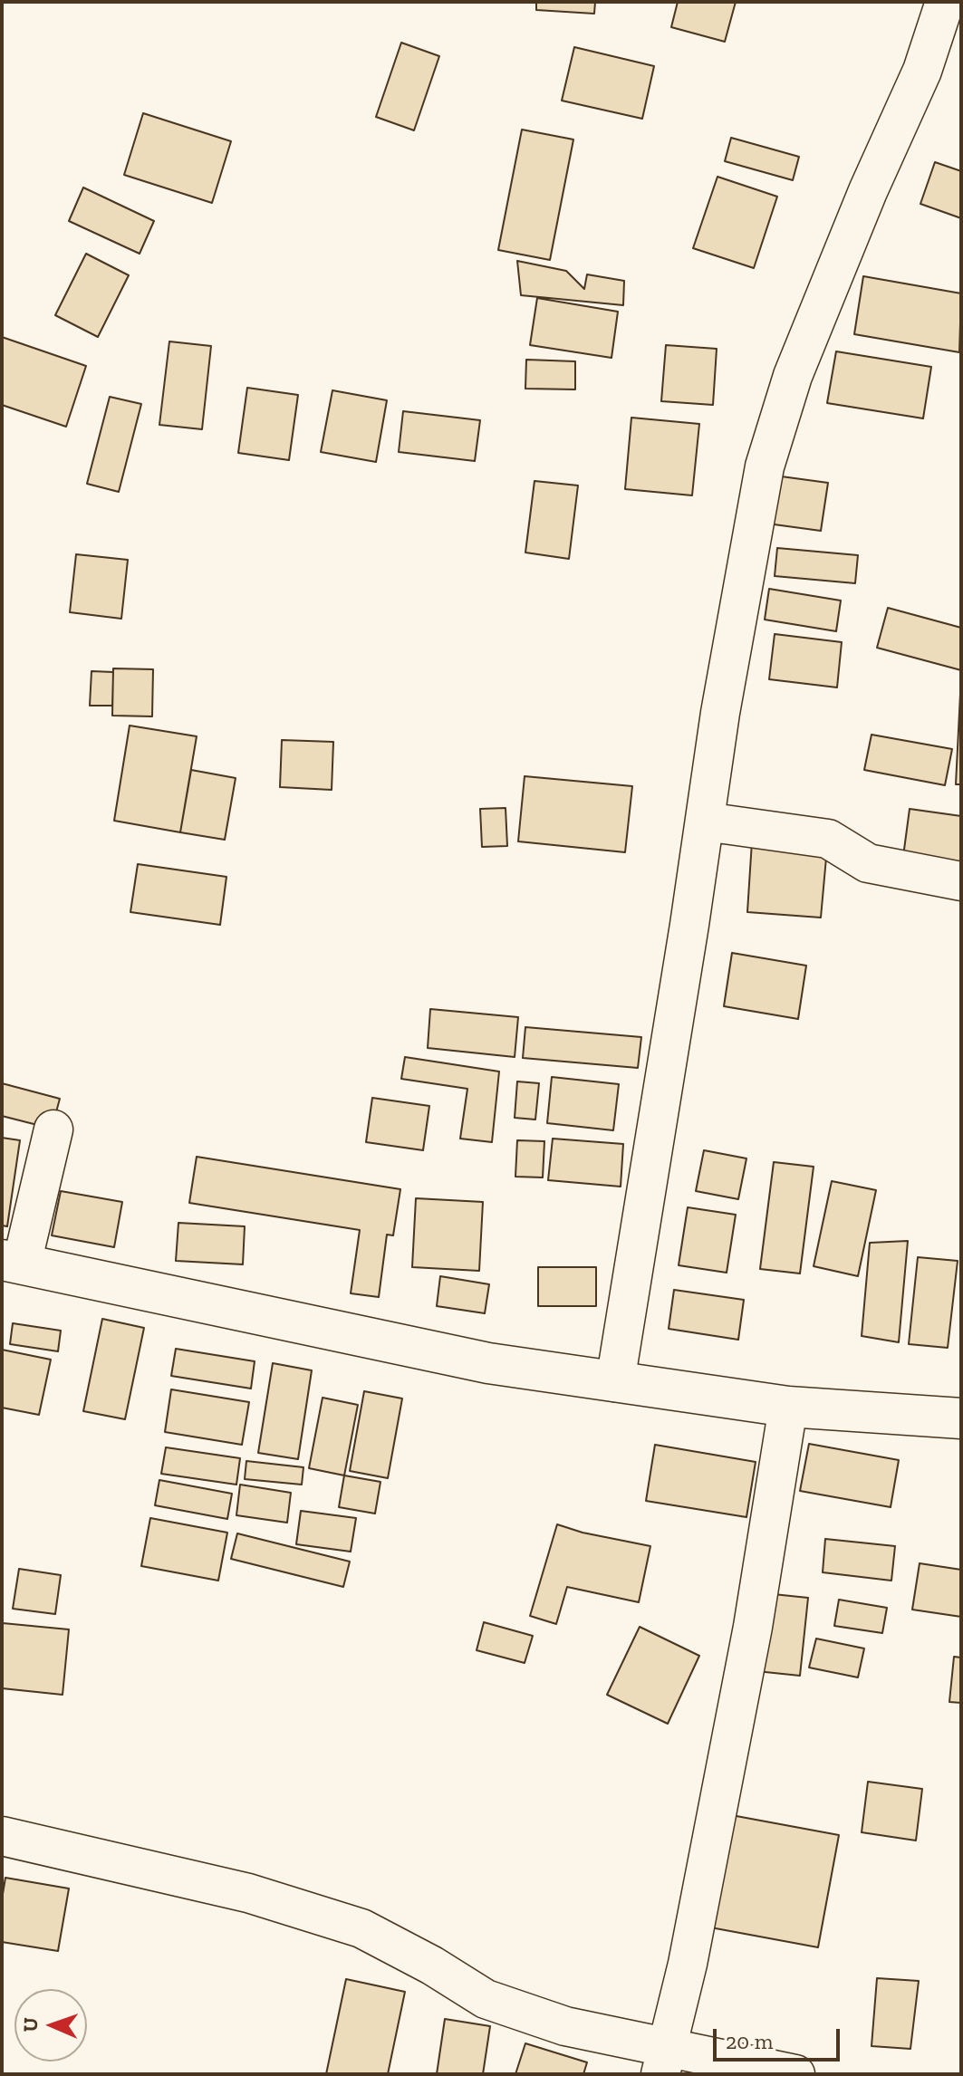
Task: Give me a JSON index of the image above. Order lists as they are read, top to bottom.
{
  "scale_bar": "20 m",
  "north": "left"
}
